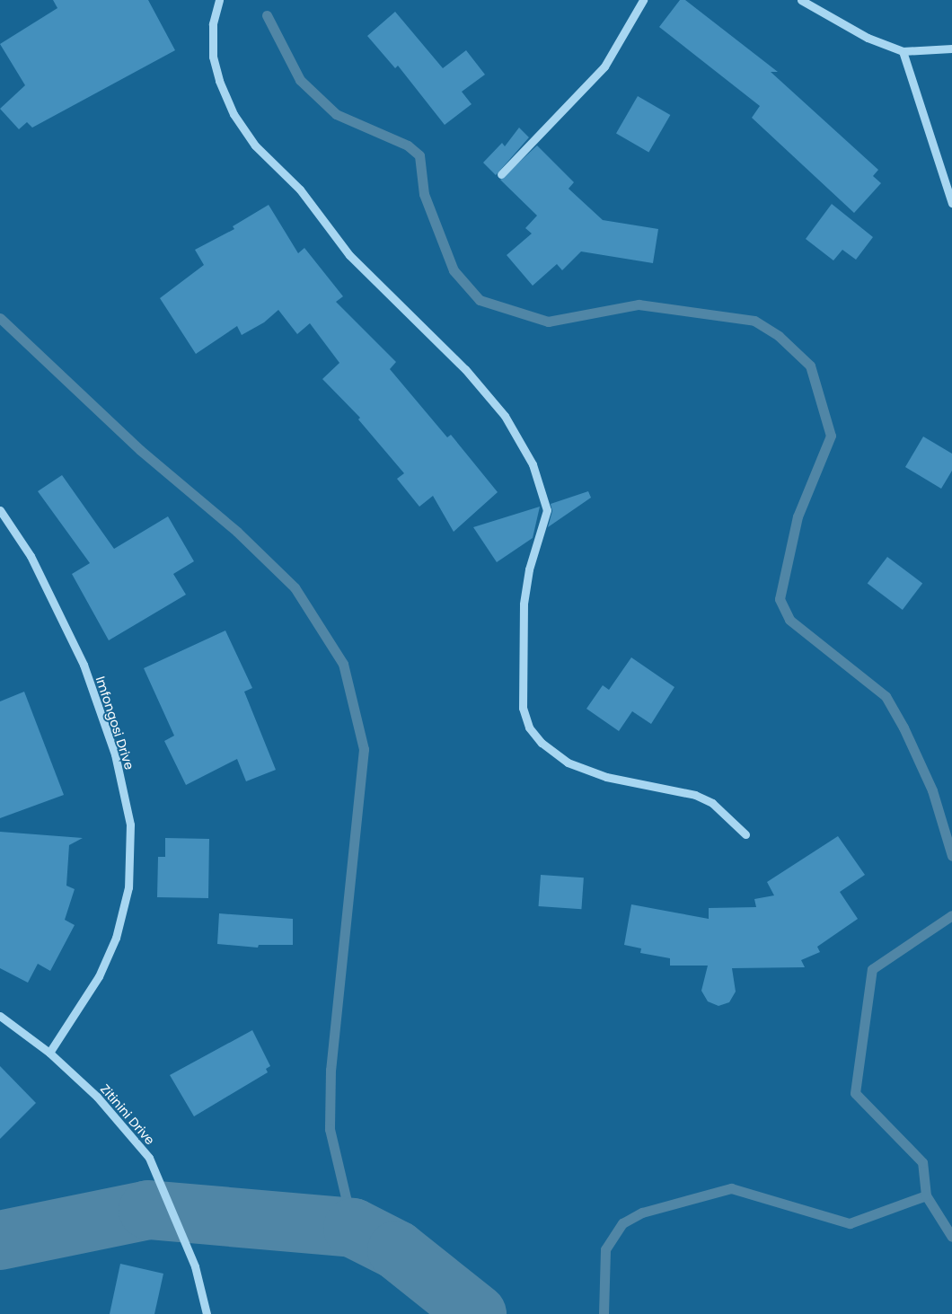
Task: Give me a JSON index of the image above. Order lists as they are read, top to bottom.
{
  "streets": {
    "street": ["Imfongosi Drive", "Zitinini Drive"]
  },
  "crossings": [
    ["Imfongosi Drive", "Zitinini Drive"]
  ]
}
